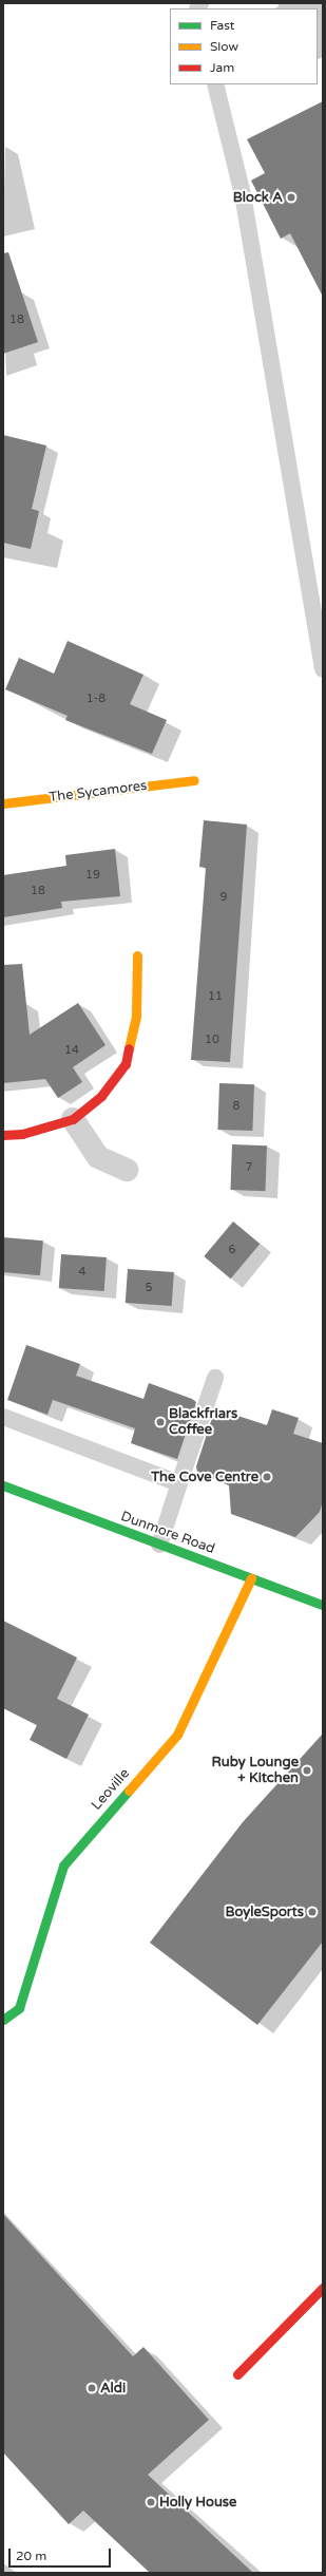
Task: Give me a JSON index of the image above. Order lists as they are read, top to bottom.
{
  "streets": {
    "street": ["The Sycamores", "Dunmore Road", "Leoville"]
  },
  "crossings": [
    ["Dunmore Road", "Leoville"]
  ],
  "places": [
    "Block A",
    "Blackfriars Coffee",
    "The Cove Centre",
    "Ruby Lounge + Kitchen",
    "BoyleSports",
    "Aldi",
    "Holly House"
  ],
  "house_numbers": [
    "18",
    "1-8",
    "19",
    "18",
    "9",
    "11",
    "10",
    "14",
    "8",
    "7",
    "6",
    "4",
    "5"
  ],
  "legend": ["Fast", "Slow", "Jam"],
  "scale_bar": "20 m"
}
